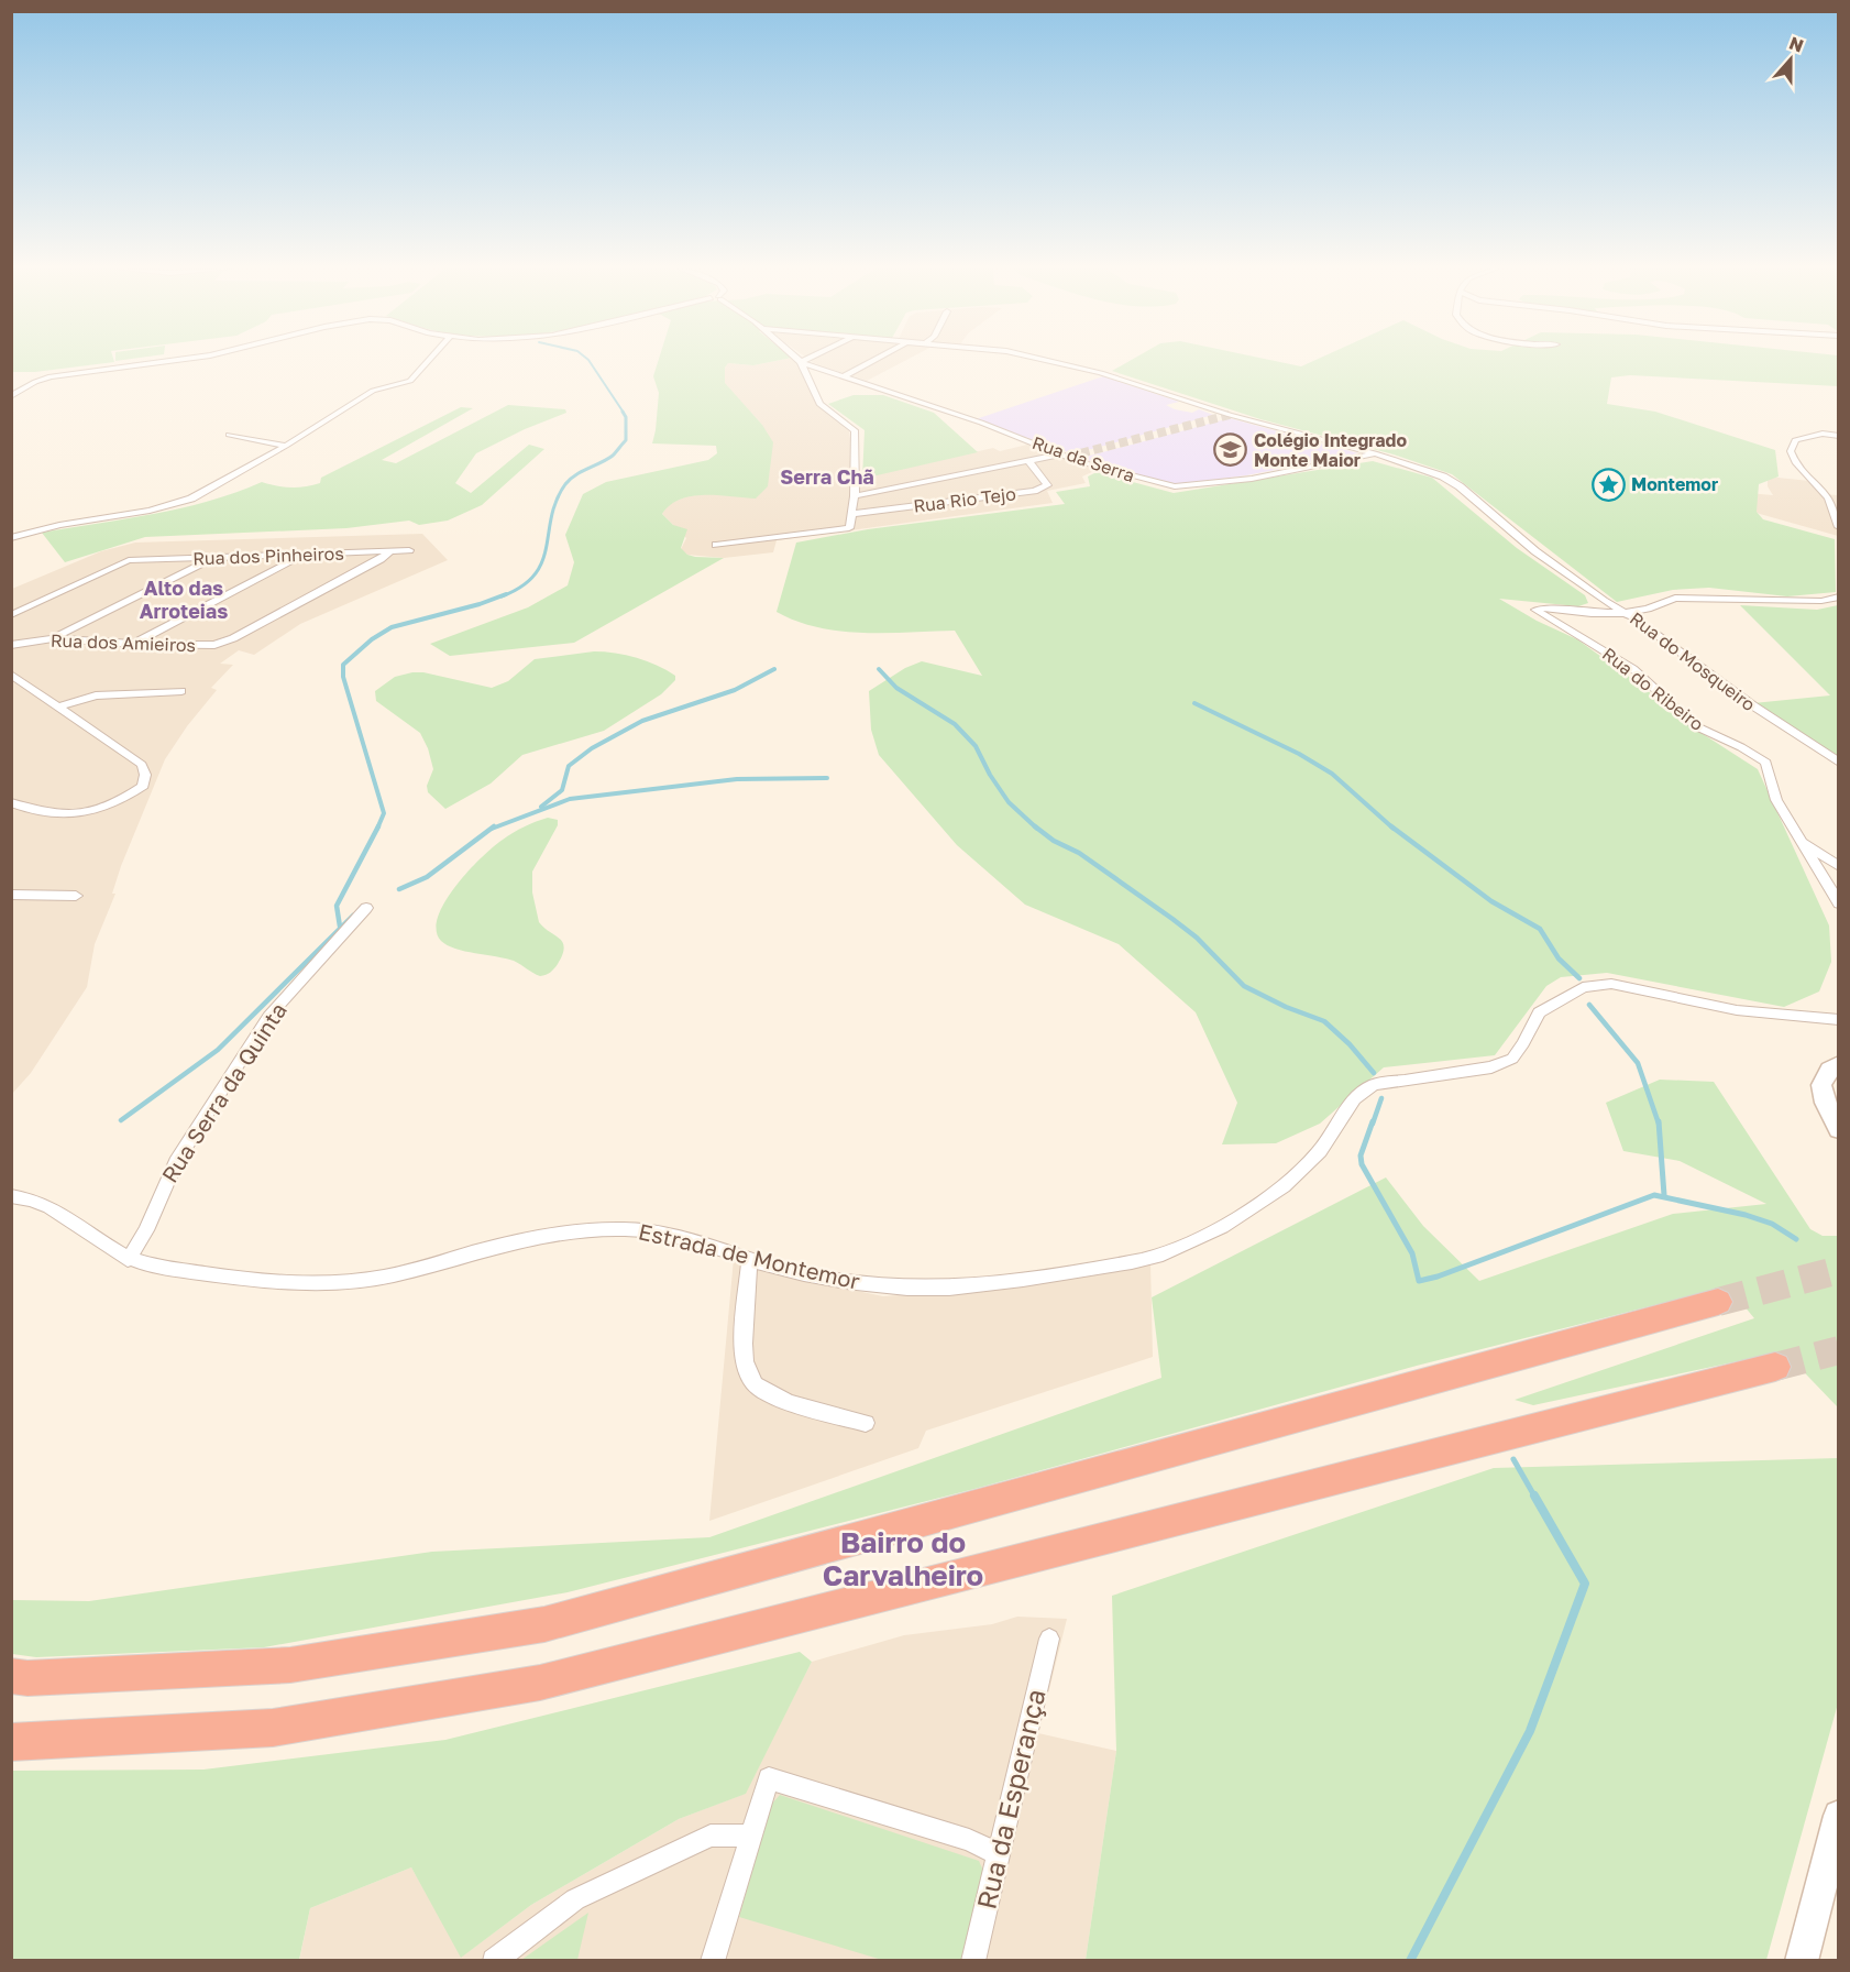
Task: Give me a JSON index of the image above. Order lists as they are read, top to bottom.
{
  "streets": {
    "street": [
      "Rua da Serra",
      "Rua Rio Tejo",
      "Rua dos Pinheiros",
      "Rua dos Amieiros",
      "Rua do Mosqueiro",
      "Rua do Ribeiro",
      "Rua Serra da Quinta",
      "Estrada de Montemor",
      "Rua da Esperança"
    ]
  },
  "crossings": [
    ["Rua dos Pinheiros", "Rua dos Amieiros"],
    ["Rua do Mosqueiro", "Rua do Ribeiro"],
    ["Rua Serra da Quinta", "Estrada de Montemor"]
  ],
  "districts": ["Serra Chã", "Alto das Arroteias", "Bairro do Carvalheiro"],
  "places": {
    "school or university": ["Colégio Integrado Monte Maior"],
    "place": ["Montemor"]
  },
  "north": "top"
}
